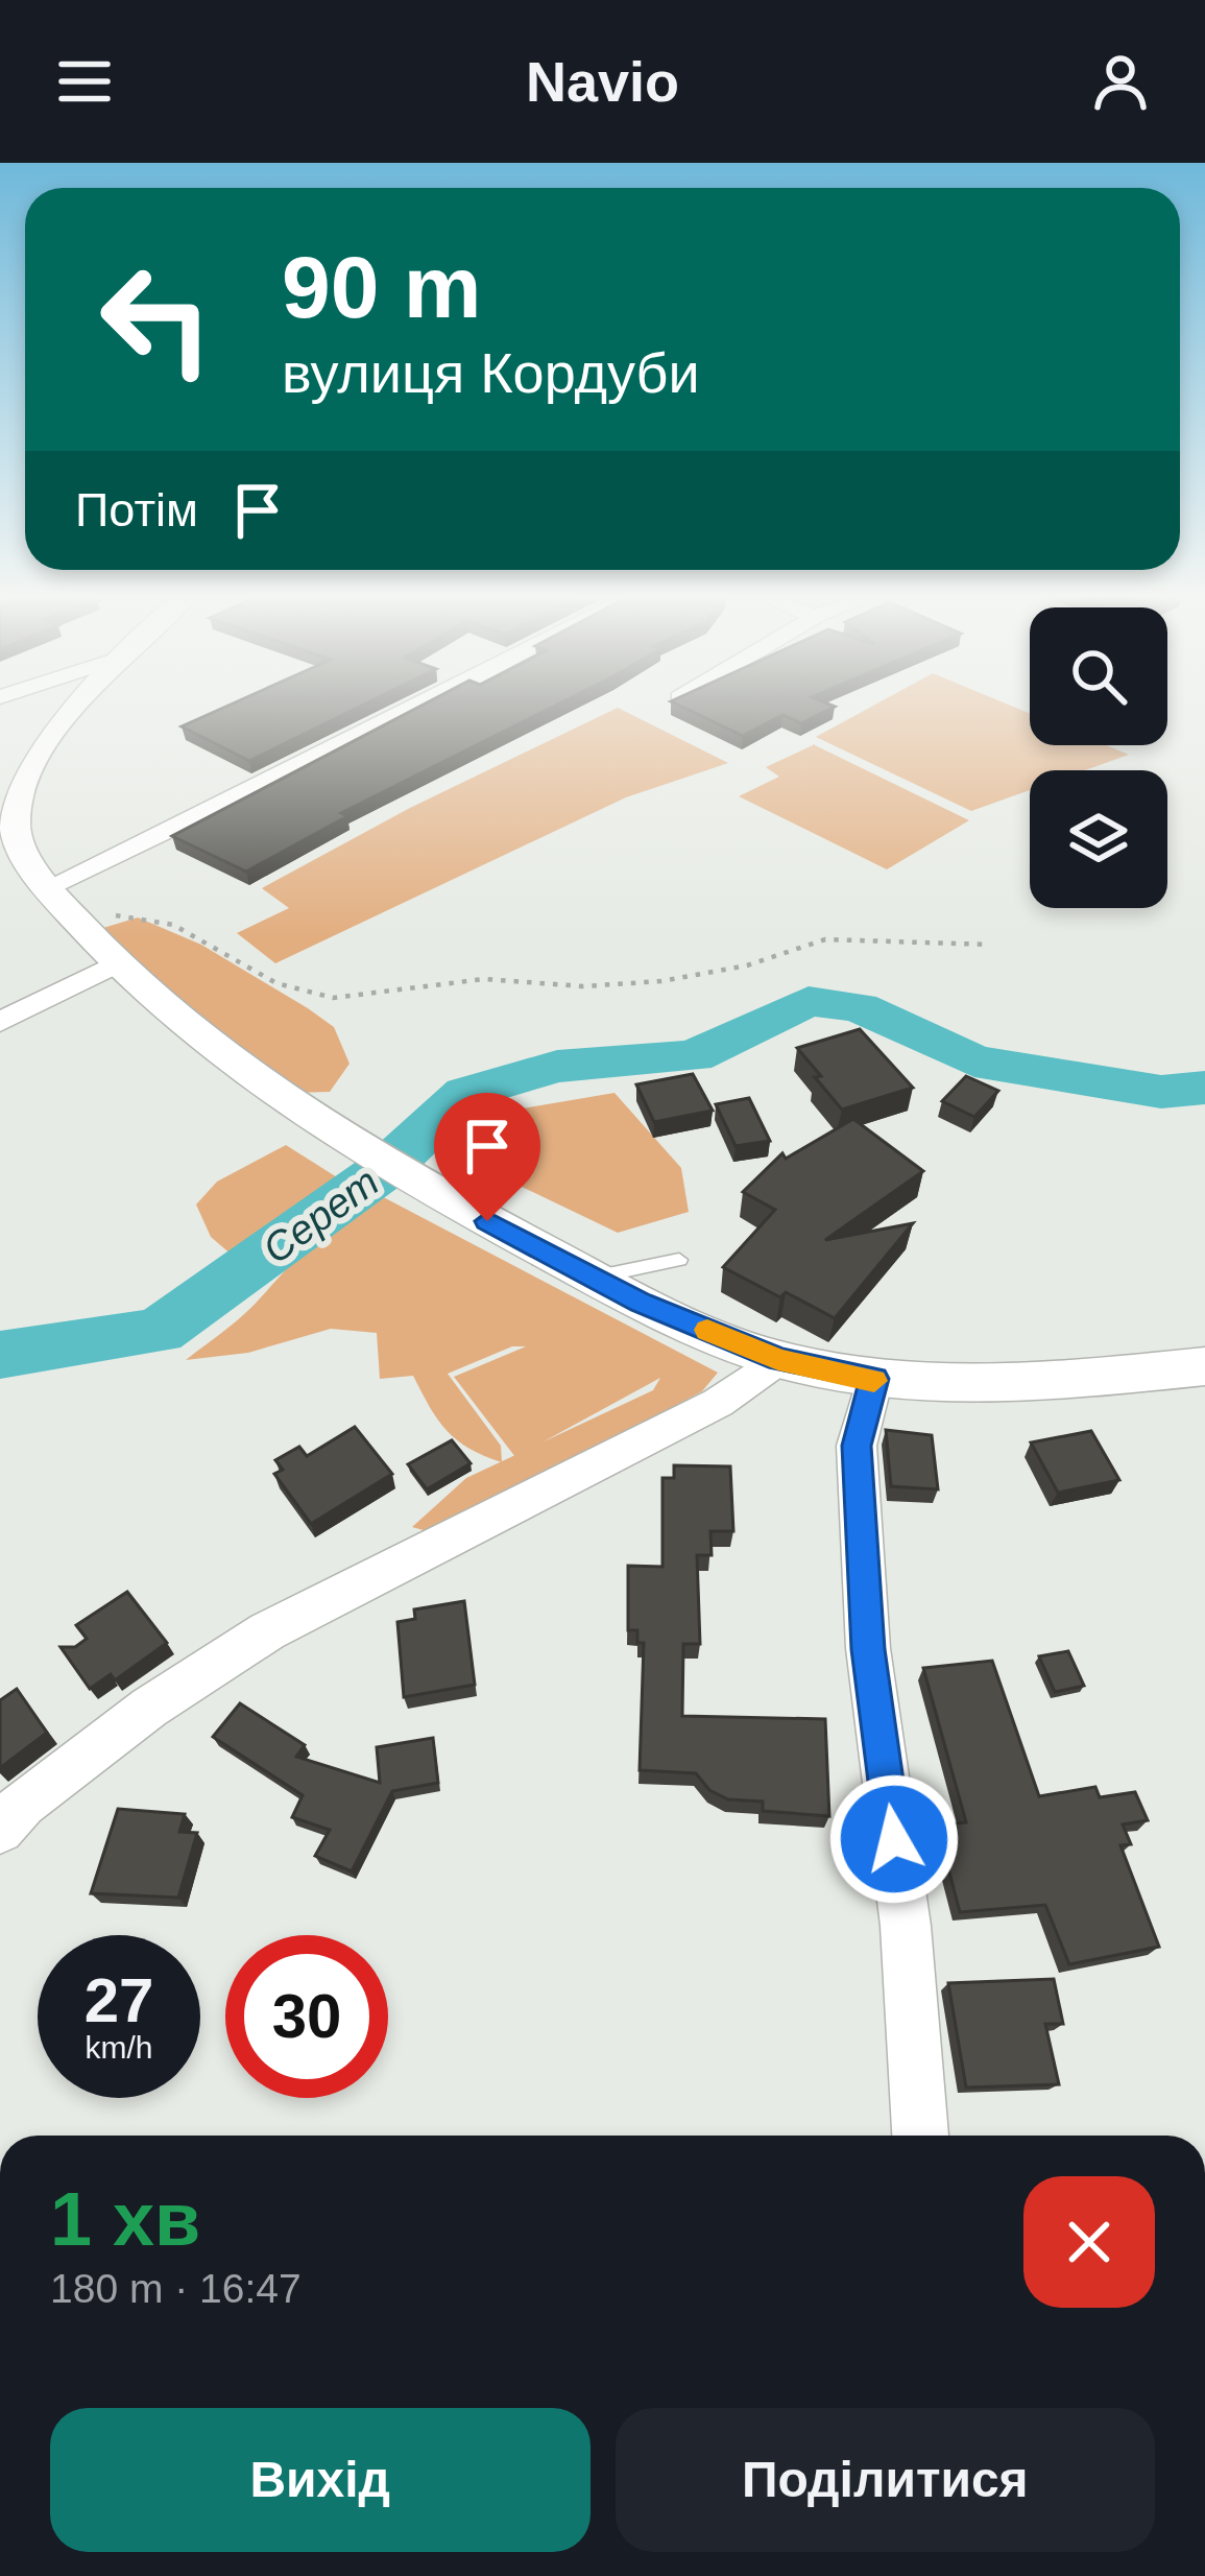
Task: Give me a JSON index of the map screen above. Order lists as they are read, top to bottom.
{
  "water": ["Серет"],
  "page": {
    "header": "Navio",
    "turn": ["90 m", "вулиця Кордуби"],
    "then": "Потім",
    "speed": "27 km/h",
    "limit": "30",
    "heading": ["1 хв", "180 m · 16:47"],
    "buttons": ["Вихід", "Поділитися"]
  }
}
